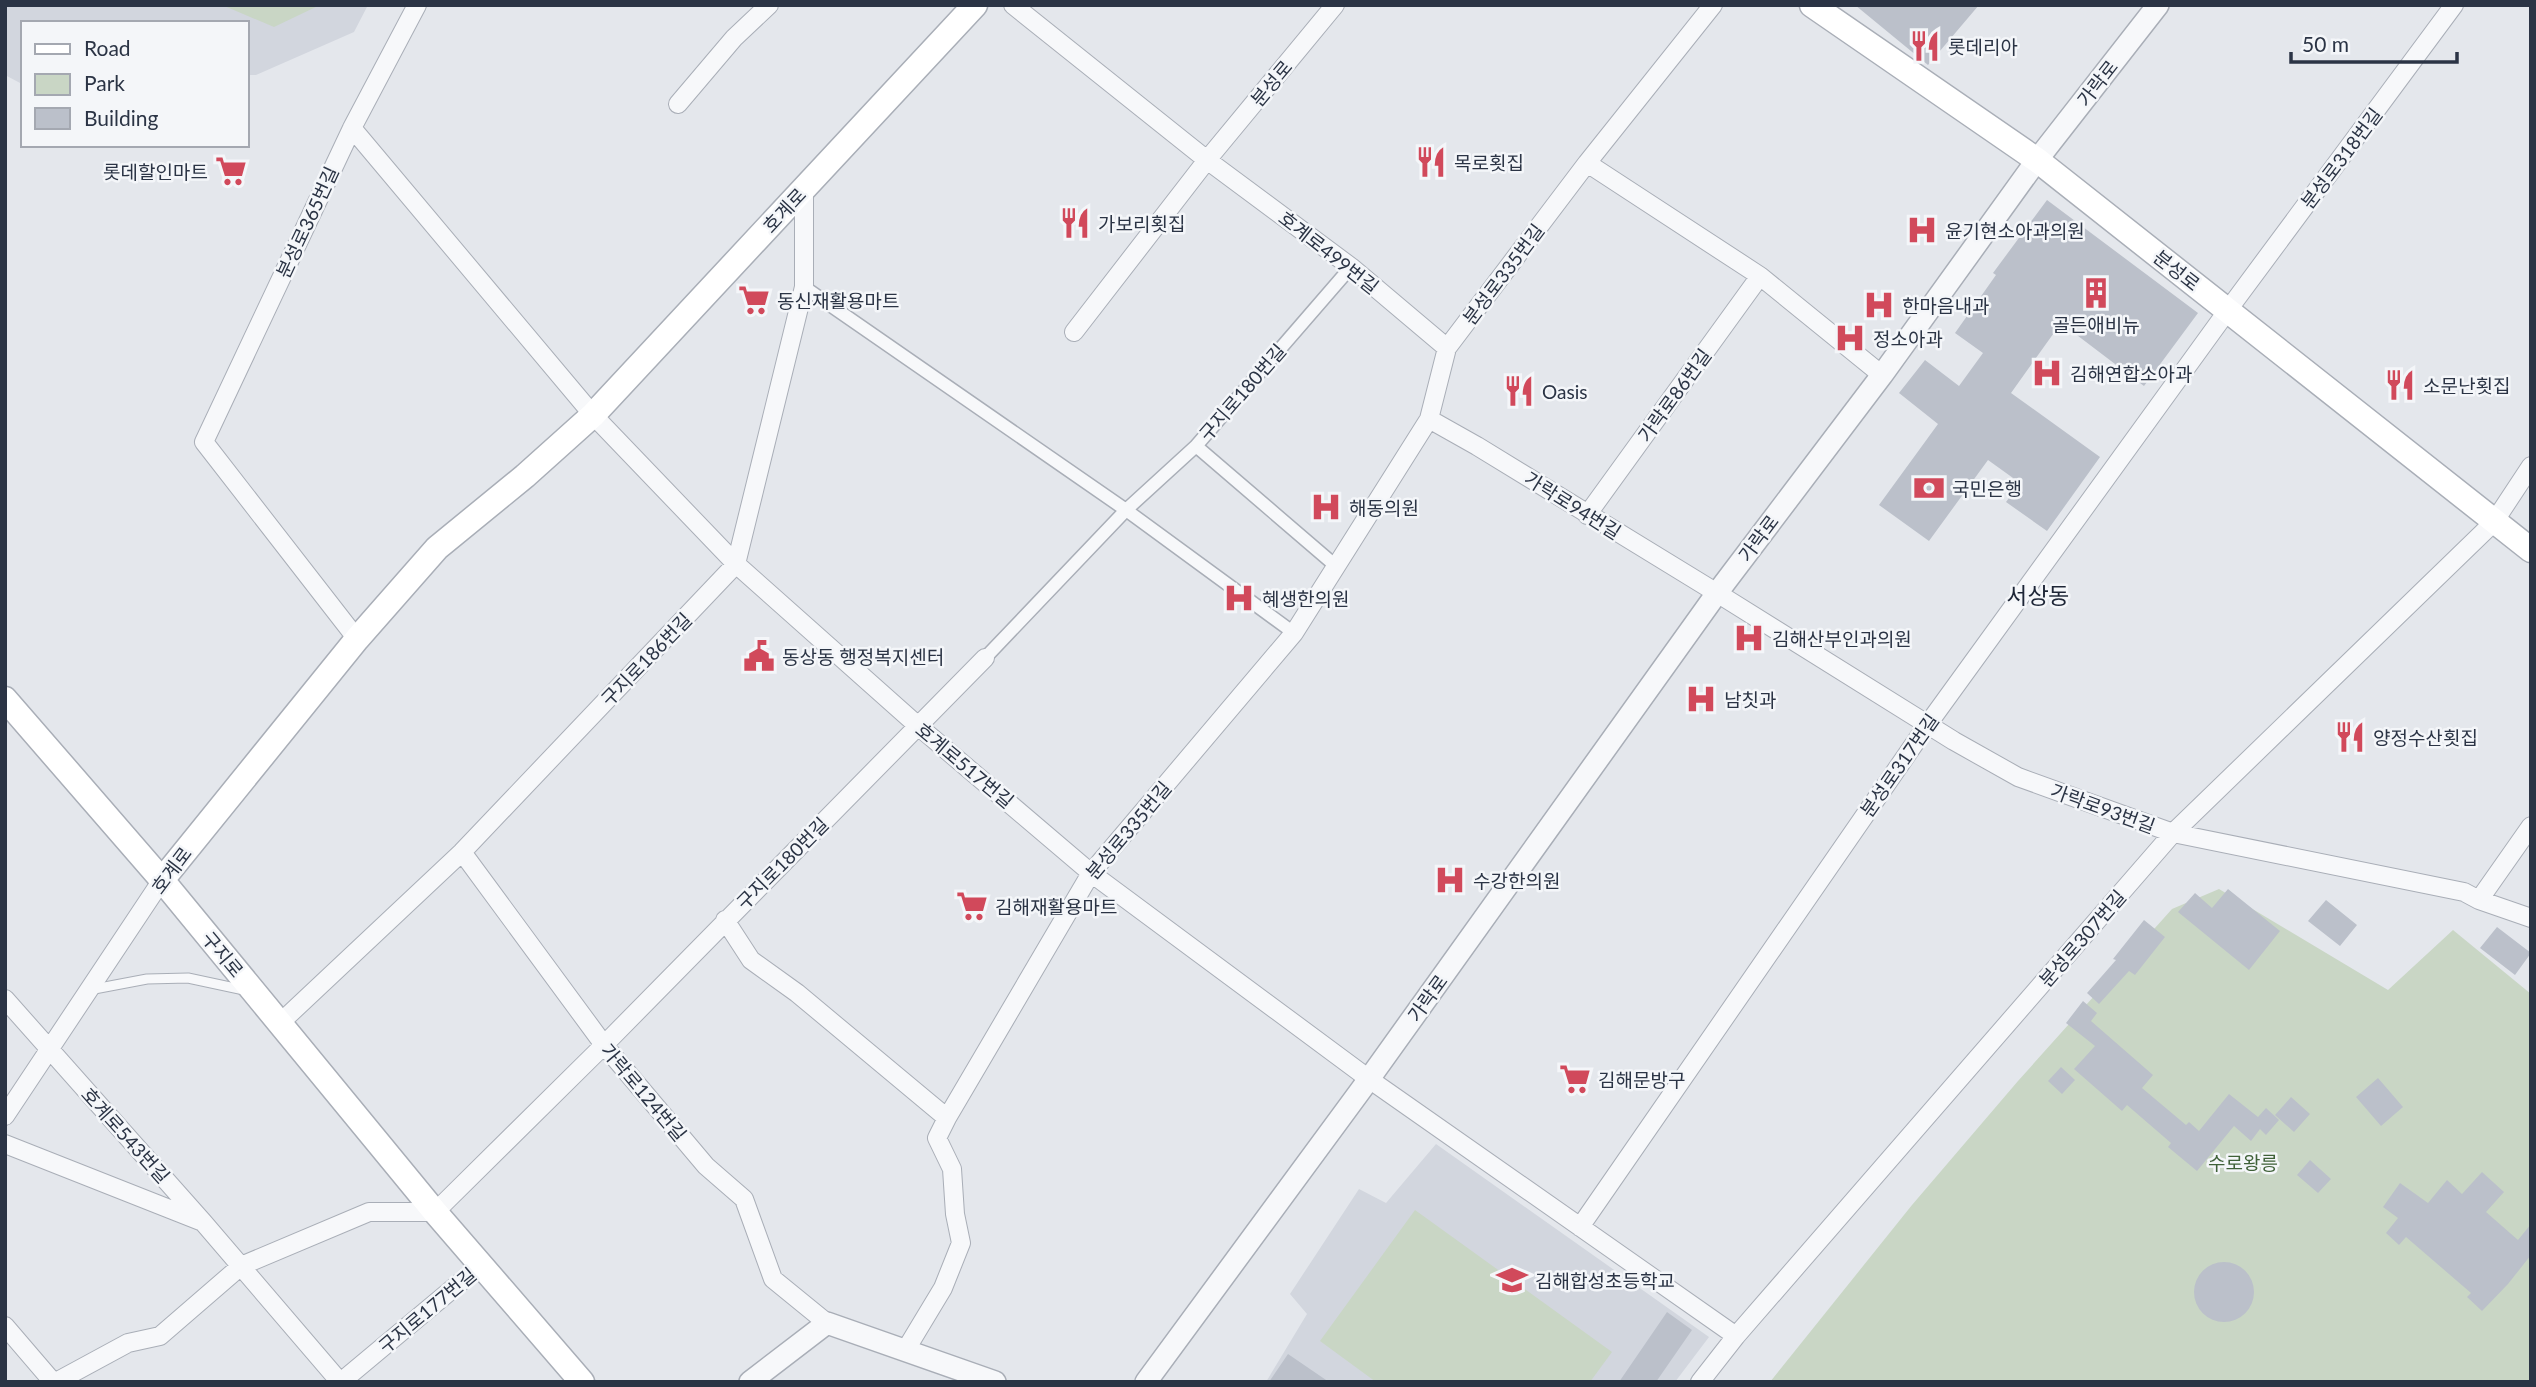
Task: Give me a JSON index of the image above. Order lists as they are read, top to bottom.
{
  "streets": {
    "main road": ["분성로", "호계로", "구지로"],
    "street": [
      "가락로",
      "분성로318번길",
      "분성로365번길",
      "호계로499번길",
      "분성로335번길",
      "구지로180번길",
      "가락로86번길",
      "가락로94번길",
      "구지로186번길",
      "호계로517번길",
      "분성로317번길",
      "가락로93번길",
      "분성로307번길",
      "가락로124번길",
      "호계로543번길",
      "구지로177번길"
    ]
  },
  "crossings": [
    ["분성로", "가락로"],
    ["분성로", "분성로318번길"],
    ["분성로", "호계로499번길"],
    ["분성로", "분성로317번길"],
    ["분성로", "분성로307번길"],
    ["가락로", "가락로94번길"],
    ["가락로", "호계로517번길"],
    ["가락로", "가락로93번길"],
    ["분성로318번길", "분성로317번길"],
    ["호계로", "분성로365번길"],
    ["호계로", "구지로186번길"],
    ["호계로", "호계로517번길"],
    ["호계로", "구지로"],
    ["호계로", "호계로543번길"],
    ["호계로499번길", "분성로335번길"],
    ["호계로499번길", "구지로180번길"],
    ["분성로335번길", "가락로94번길"],
    ["분성로335번길", "호계로517번길"],
    ["분성로335번길", "가락로124번길"],
    ["구지로180번길", "호계로517번길"],
    ["구지로180번길", "구지로"],
    ["구지로180번길", "가락로124번길"],
    ["가락로86번길", "가락로94번길"],
    ["가락로94번길", "가락로93번길"],
    ["구지로186번길", "호계로517번길"],
    ["구지로186번길", "구지로"],
    ["구지로186번길", "가락로124번길"],
    ["분성로317번길", "가락로93번길"],
    ["가락로93번길", "분성로307번길"],
    ["구지로", "구지로177번길"],
    ["호계로543번길", "구지로177번길"]
  ],
  "districts": ["서상동"],
  "parks": ["수로왕릉"],
  "places": {
    "restaurant": [
      "롯데리아",
      "목로횟집",
      "가보리횟집",
      "소문난횟집",
      "Oasis",
      "양정수산횟집"
    ],
    "supermarket": [
      "롯데할인마트",
      "동신재활용마트",
      "김해재활용마트",
      "김해문방구"
    ],
    "hospital": [
      "윤기현소아과의원",
      "한마음내과",
      "정소아과",
      "김해연합소아과",
      "해동의원",
      "혜생한의원",
      "김해산부인과의원",
      "남칫과",
      "수강한의원"
    ],
    "building": ["골든애비뉴"],
    "bank": ["국민은행"],
    "public building": ["동상동 행정복지센터"],
    "school or university": ["김해합성초등학교"]
  },
  "legend": ["Road", "Park", "Building"],
  "scale_bar": "50 m"
}
